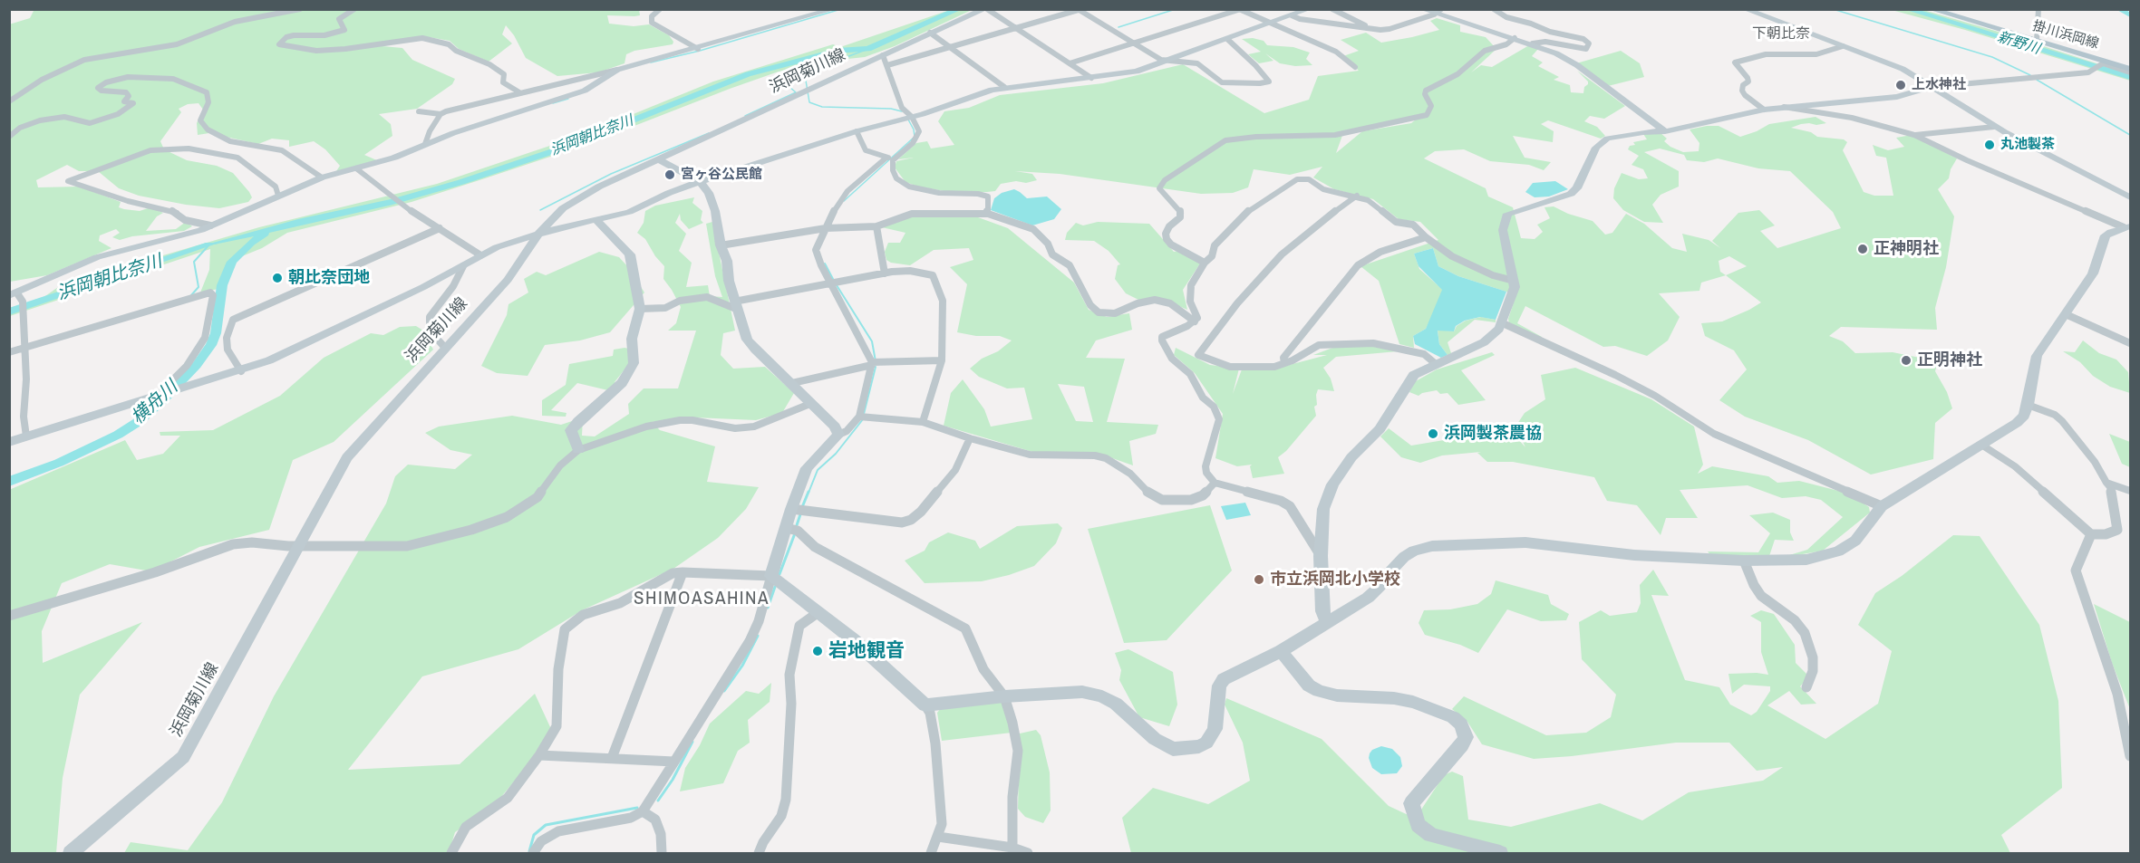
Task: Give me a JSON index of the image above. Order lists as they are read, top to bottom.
{
  "streets": {
    "main road": ["掛川浜岡線"],
    "street": ["浜岡菊川線"]
  },
  "districts": ["下朝比奈", "SHIMOASAHINA"],
  "water": ["新野川", "浜岡朝比奈川", "横舟川"],
  "places": [
    "上水神社",
    "丸池製茶",
    "宮ヶ谷公民館",
    "正神明社",
    "朝比奈団地",
    "正明神社",
    "浜岡製茶農協",
    "市立浜岡北小学校",
    "岩地観音"
  ]
}
